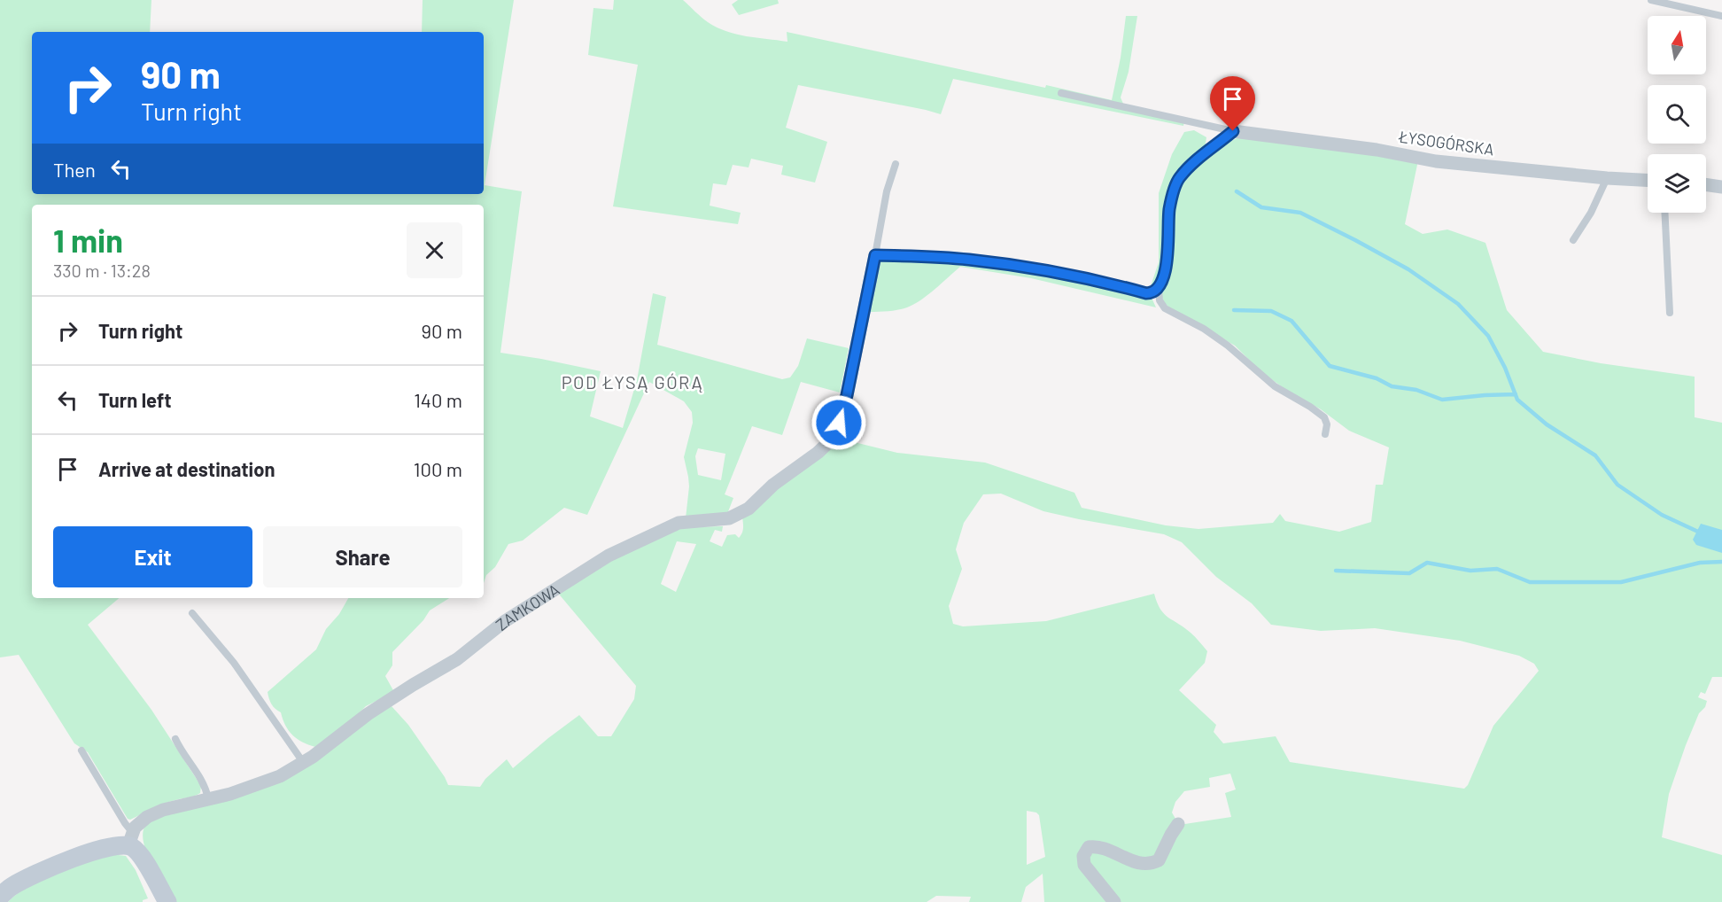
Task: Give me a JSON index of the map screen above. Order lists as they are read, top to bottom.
{
  "streets": {
    "street": ["ŁYSOGÓRSKA", "ZAMKOWA"]
  },
  "districts": ["POD ŁYSĄ GÓRĄ"],
  "north": "top",
  "page": {
    "turn": ["90 m", "Turn right"],
    "then": "Then",
    "heading": ["1 min", "330 m · 13:28"],
    "list": [
      {
        "name": "Turn right",
        "value": "90 m"
      },
      {
        "name": "Turn left",
        "value": "140 m"
      },
      {
        "name": "Arrive at destination",
        "value": "100 m"
      }
    ],
    "buttons": ["Exit", "Share"]
  }
}
